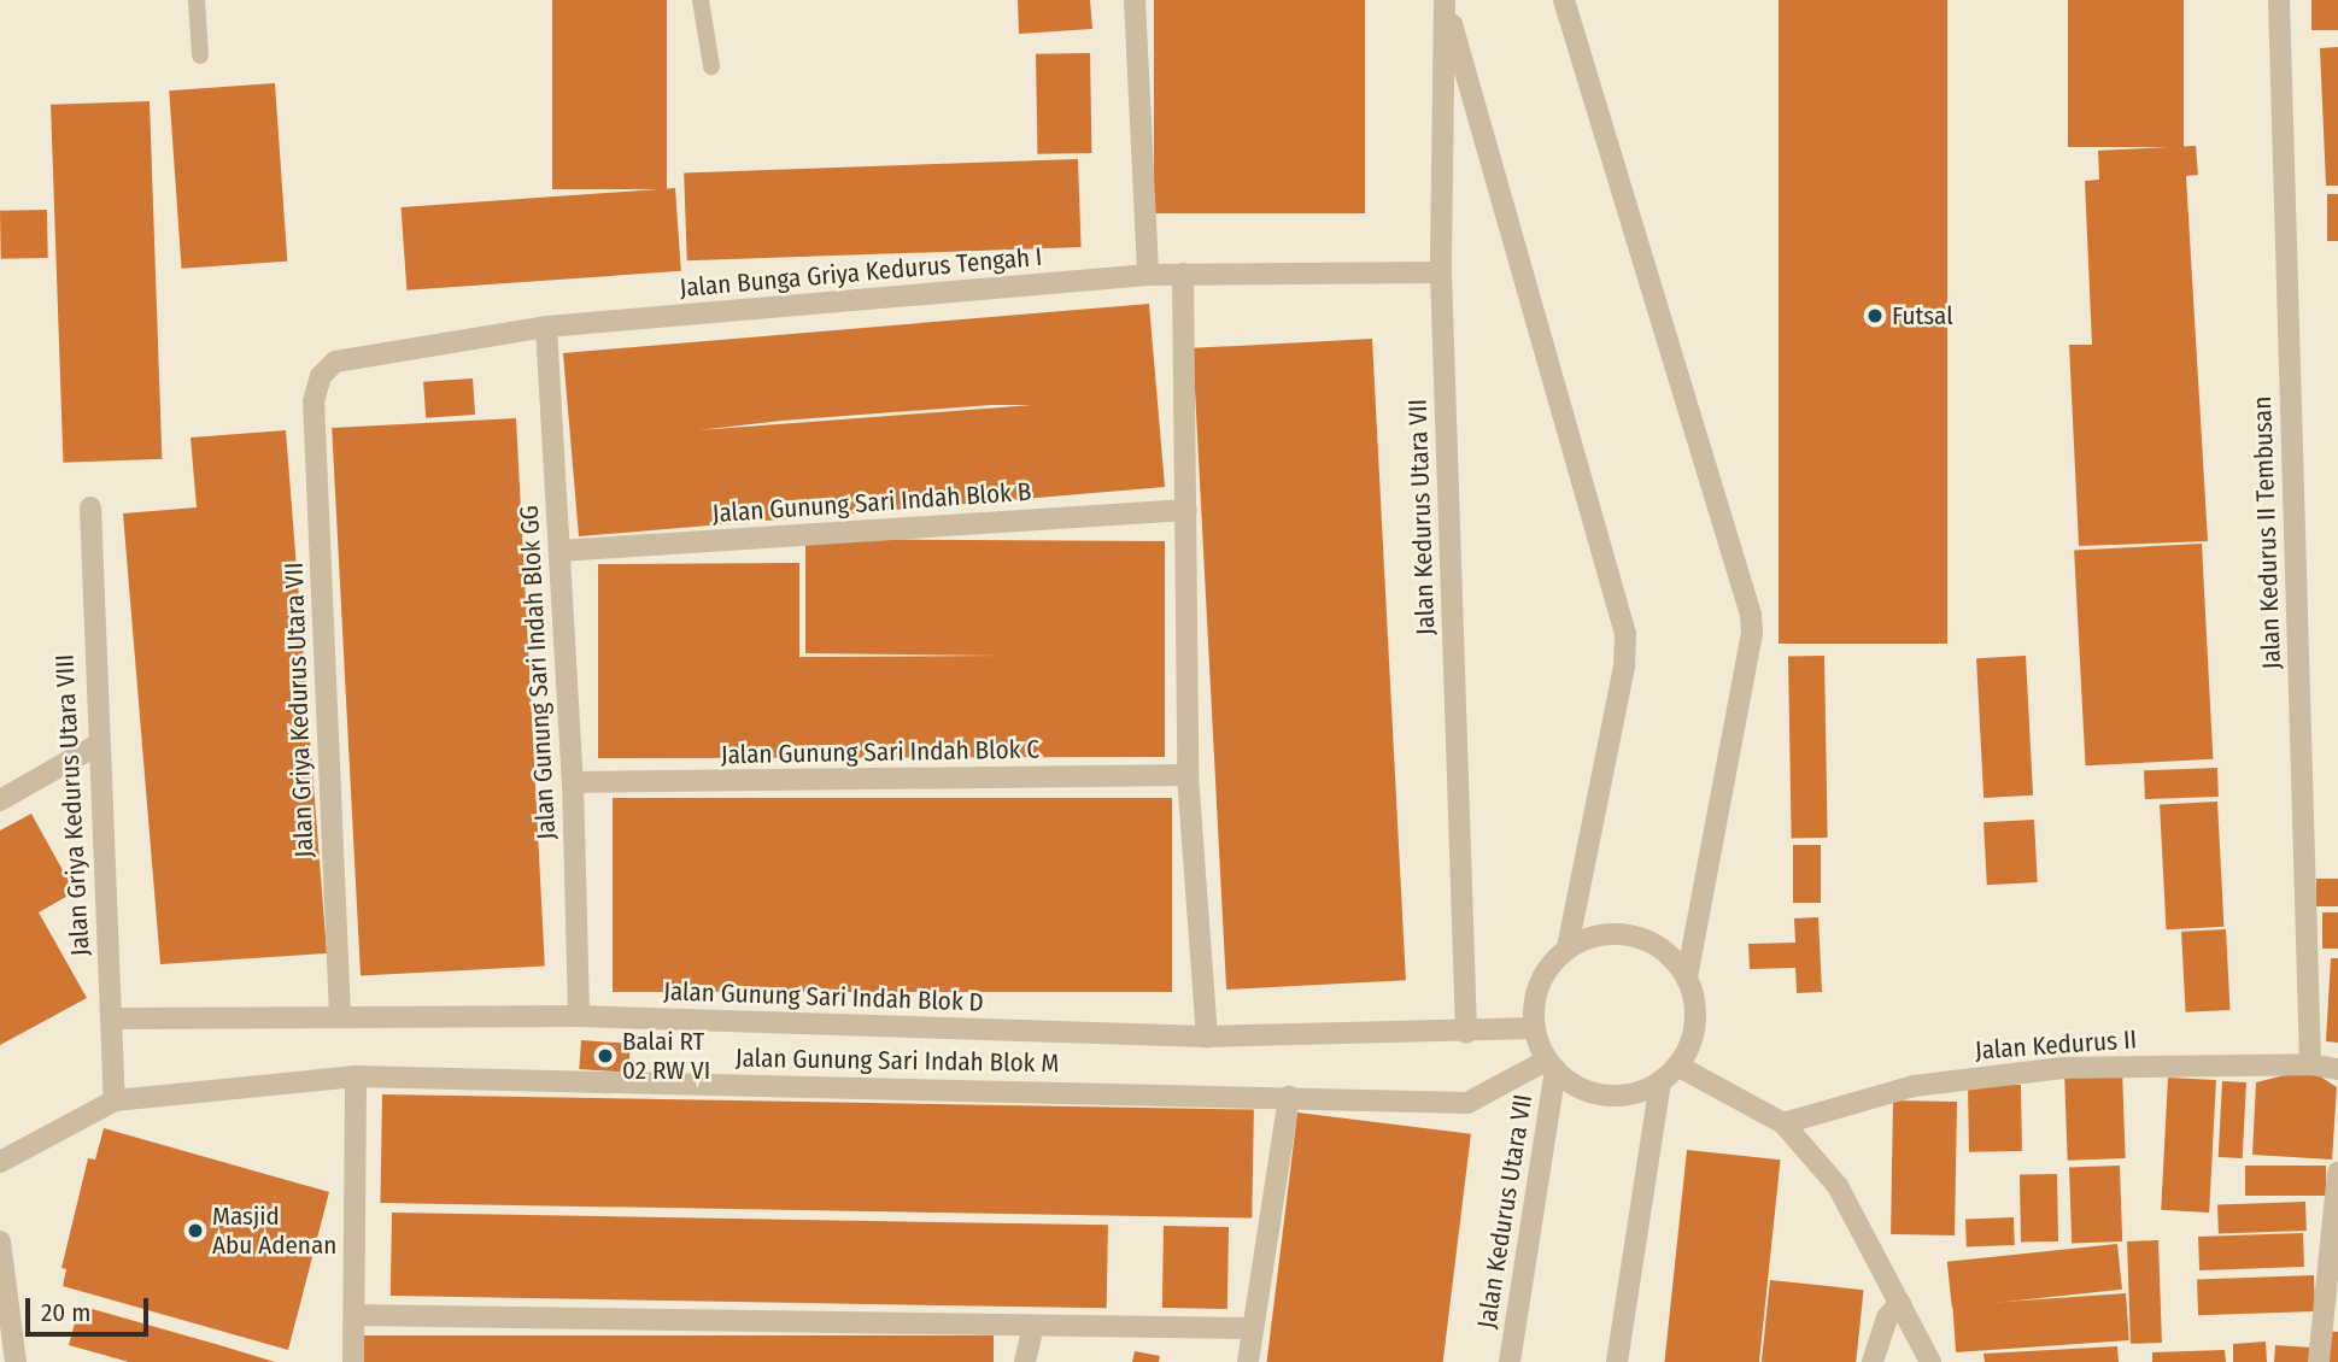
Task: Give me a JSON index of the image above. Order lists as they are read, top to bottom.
{
  "streets": {
    "street": [
      "Jalan Bunga Griya Kedurus Tengah I",
      "Jalan Gunung Sari Indah Blok B",
      "Jalan Kedurus Utara VII",
      "Jalan Kedurus II Tembusan",
      "Jalan Gunung Sari Indah Blok GG",
      "Jalan Griya Kedurus Utara VII",
      "Jalan Gunung Sari Indah Blok C",
      "Jalan Griya Kedurus Utara VIII",
      "Jalan Gunung Sari Indah Blok D",
      "Jalan Kedurus II",
      "Jalan Gunung Sari Indah Blok M"
    ]
  },
  "crossings": [
    ["Jalan Bunga Griya Kedurus Tengah I", "Jalan Kedurus Utara VII"],
    ["Jalan Bunga Griya Kedurus Tengah I", "Jalan Gunung Sari Indah Blok GG"],
    ["Jalan Bunga Griya Kedurus Tengah I", "Jalan Griya Kedurus Utara VII"],
    ["Jalan Gunung Sari Indah Blok B", "Jalan Gunung Sari Indah Blok GG"],
    ["Jalan Kedurus Utara VII", "Jalan Gunung Sari Indah Blok D"],
    ["Jalan Kedurus Utara VII", "Jalan Gunung Sari Indah Blok M"],
    ["Jalan Kedurus II Tembusan", "Jalan Kedurus II"],
    ["Jalan Gunung Sari Indah Blok GG", "Jalan Gunung Sari Indah Blok C"],
    ["Jalan Gunung Sari Indah Blok GG", "Jalan Gunung Sari Indah Blok D"],
    ["Jalan Griya Kedurus Utara VII", "Jalan Gunung Sari Indah Blok D"],
    ["Jalan Griya Kedurus Utara VIII", "Jalan Gunung Sari Indah Blok D"],
    ["Jalan Griya Kedurus Utara VIII", "Jalan Gunung Sari Indah Blok M"],
    ["Jalan Gunung Sari Indah Blok D", "Jalan Gunung Sari Indah Blok M"]
  ],
  "places": ["Futsal", "Balai RT 02 RW VI", "Masjid Abu Adenan"],
  "scale_bar": "20 m"
}
